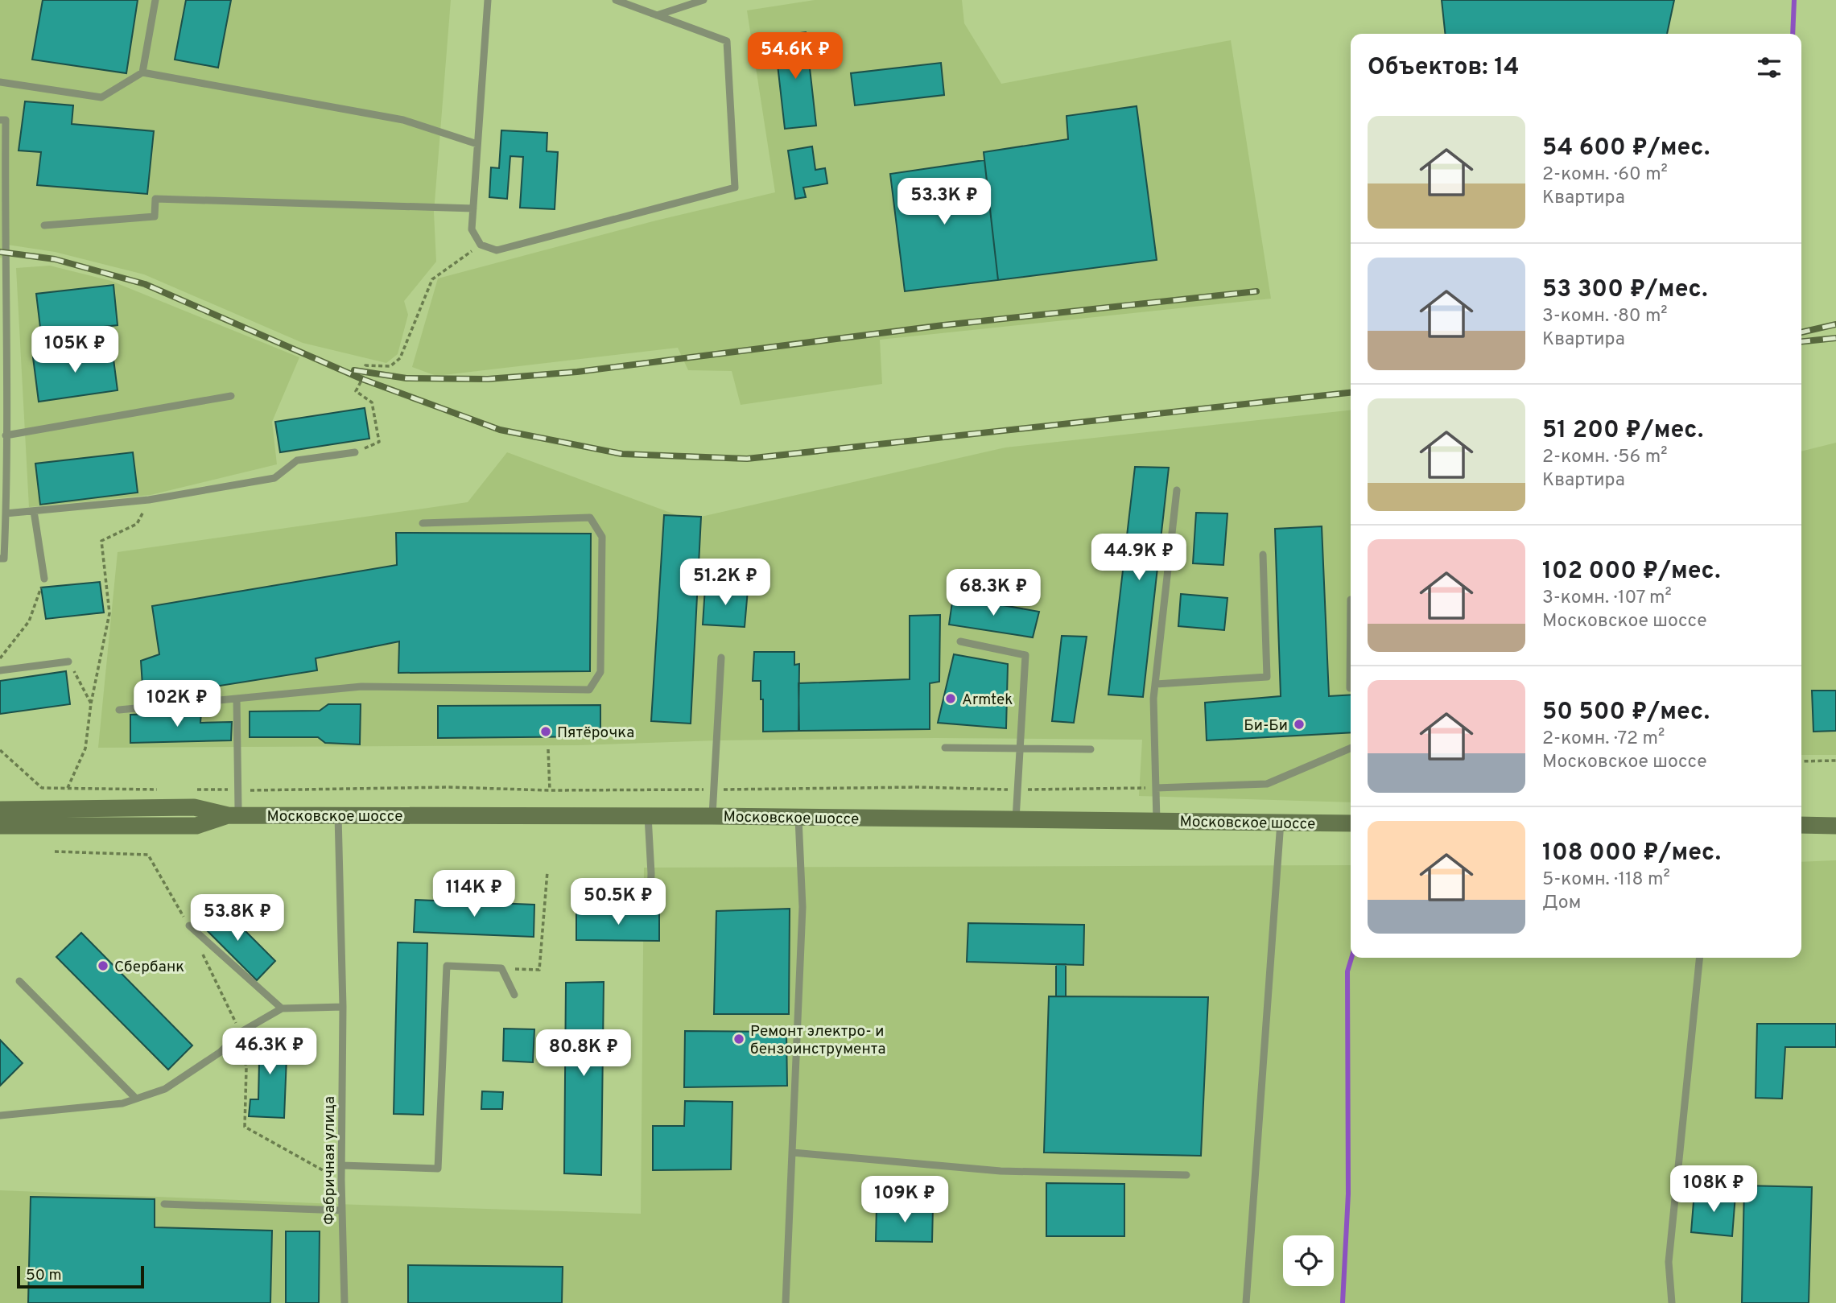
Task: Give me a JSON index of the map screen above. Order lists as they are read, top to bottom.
{
  "streets": {
    "main road": ["Московское шоссе"],
    "lane": ["Фабричная улица"]
  },
  "crossings": [
    ["Московское шоссе", "Фабричная улица"]
  ],
  "places": [
    "Armtek",
    "Би-Би",
    "Пятёрочка",
    "Сбербанк",
    "Ремонт электро- и бензоинструмента"
  ],
  "scale_bar": "50 m",
  "page": {
    "price": [
      "54.6K ₽",
      "53.3K ₽",
      "105K ₽",
      "44.9K ₽",
      "51.2K ₽",
      "68.3K ₽",
      "102K ₽",
      "114K ₽",
      "50.5K ₽",
      "53.8K ₽",
      "46.3K ₽",
      "80.8K ₽",
      "108K ₽",
      "109K ₽"
    ],
    "heading": "Объектов: 14",
    "list": [
      {
        "name": "54 600 ₽/мес.",
        "note": "2-комн. · 60 m² · Квартира"
      },
      {
        "name": "53 300 ₽/мес.",
        "note": "3-комн. · 80 m² · Квартира"
      },
      {
        "name": "51 200 ₽/мес.",
        "note": "2-комн. · 56 m² · Квартира"
      },
      {
        "name": "102 000 ₽/мес.",
        "note": "3-комн. · 107 m² · Московское шоссе"
      },
      {
        "name": "50 500 ₽/мес.",
        "note": "2-комн. · 72 m² · Московское шоссе"
      },
      {
        "name": "108 000 ₽/мес.",
        "note": "5-комн. · 118 m² · Дом"
      }
    ],
    "scale": "50 m"
  }
}
